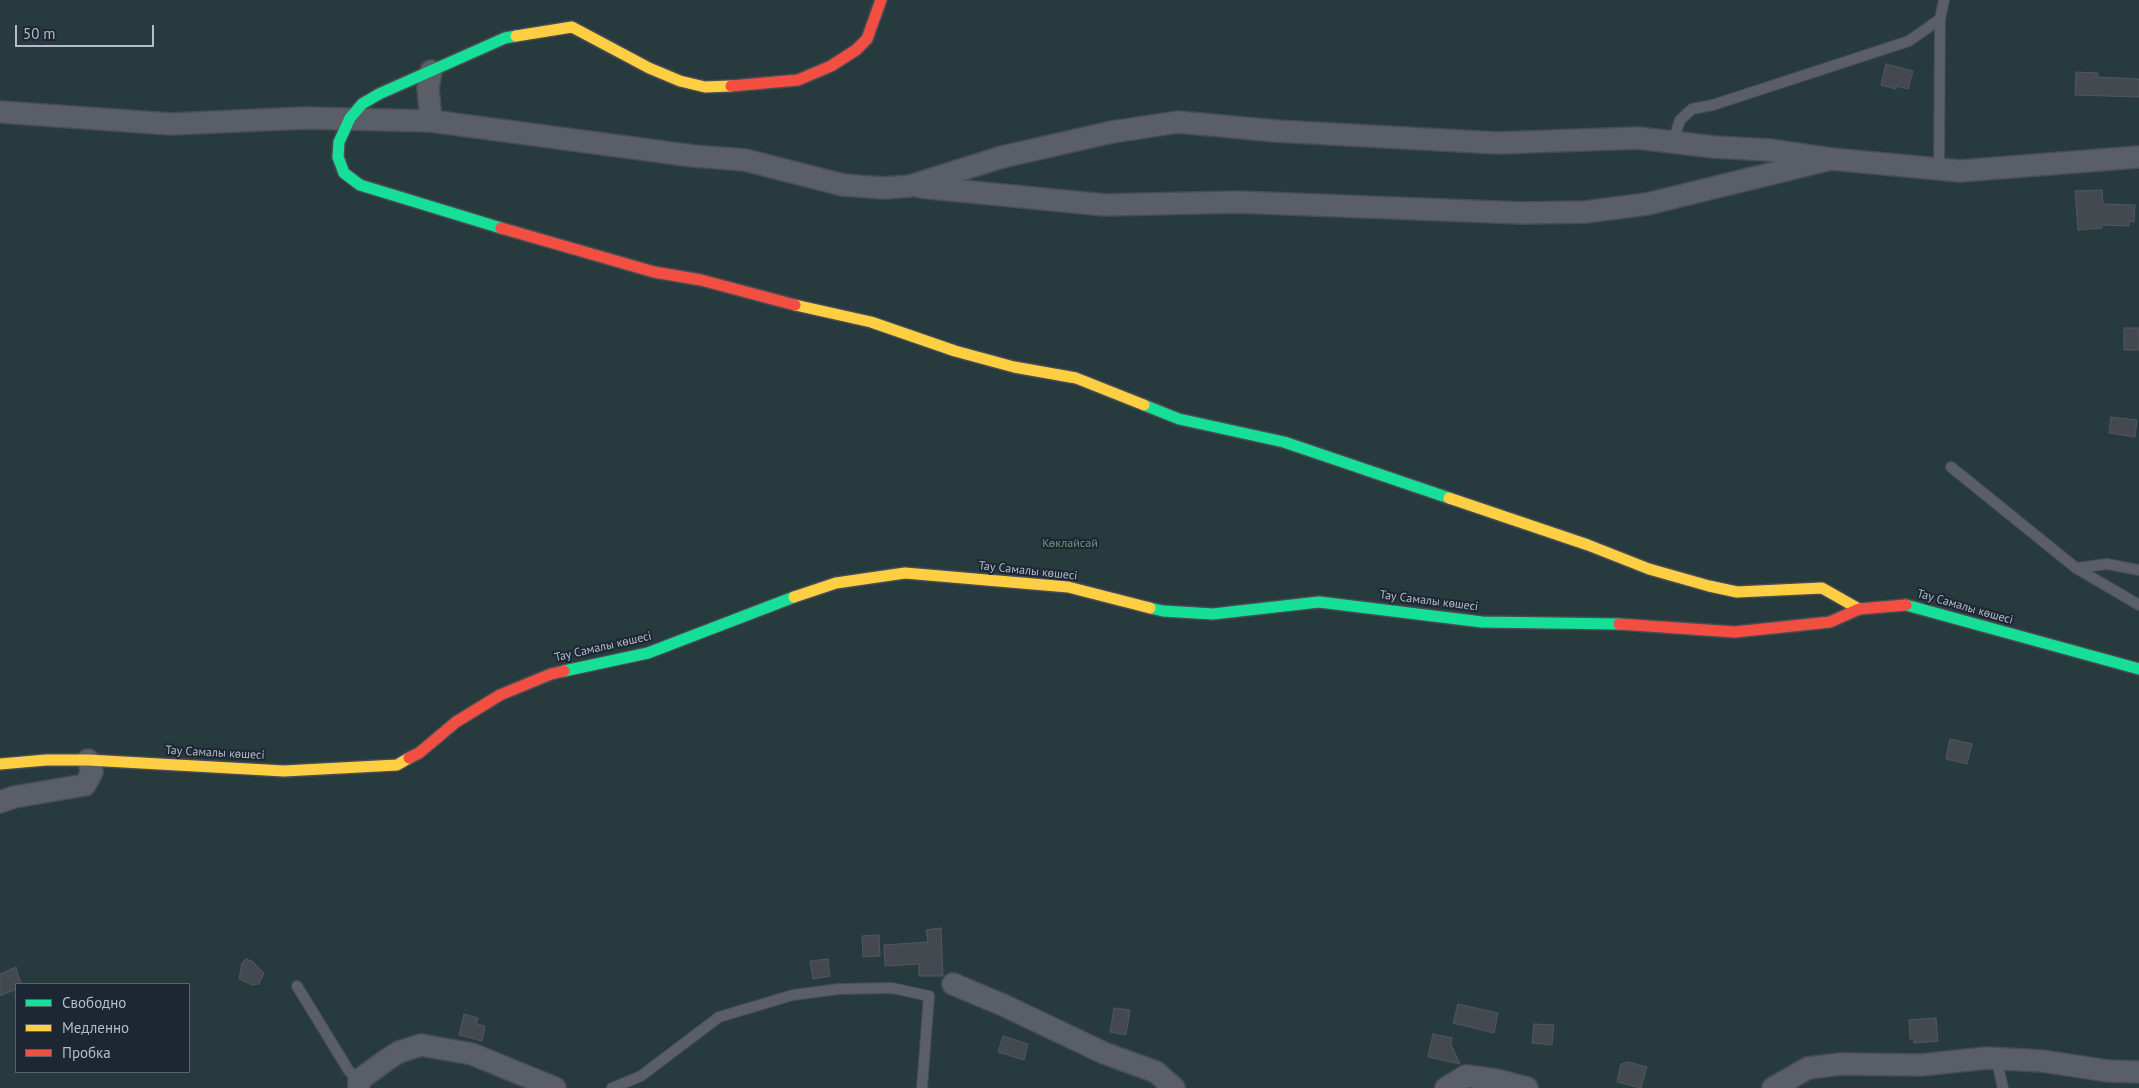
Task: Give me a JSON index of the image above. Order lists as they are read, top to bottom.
{
  "streets": {
    "street": ["Тау Самалы көшесі"]
  },
  "parks": ["Көклайсай"],
  "legend": ["Свободно", "Медленно", "Пробка"],
  "scale_bar": "50 m"
}
